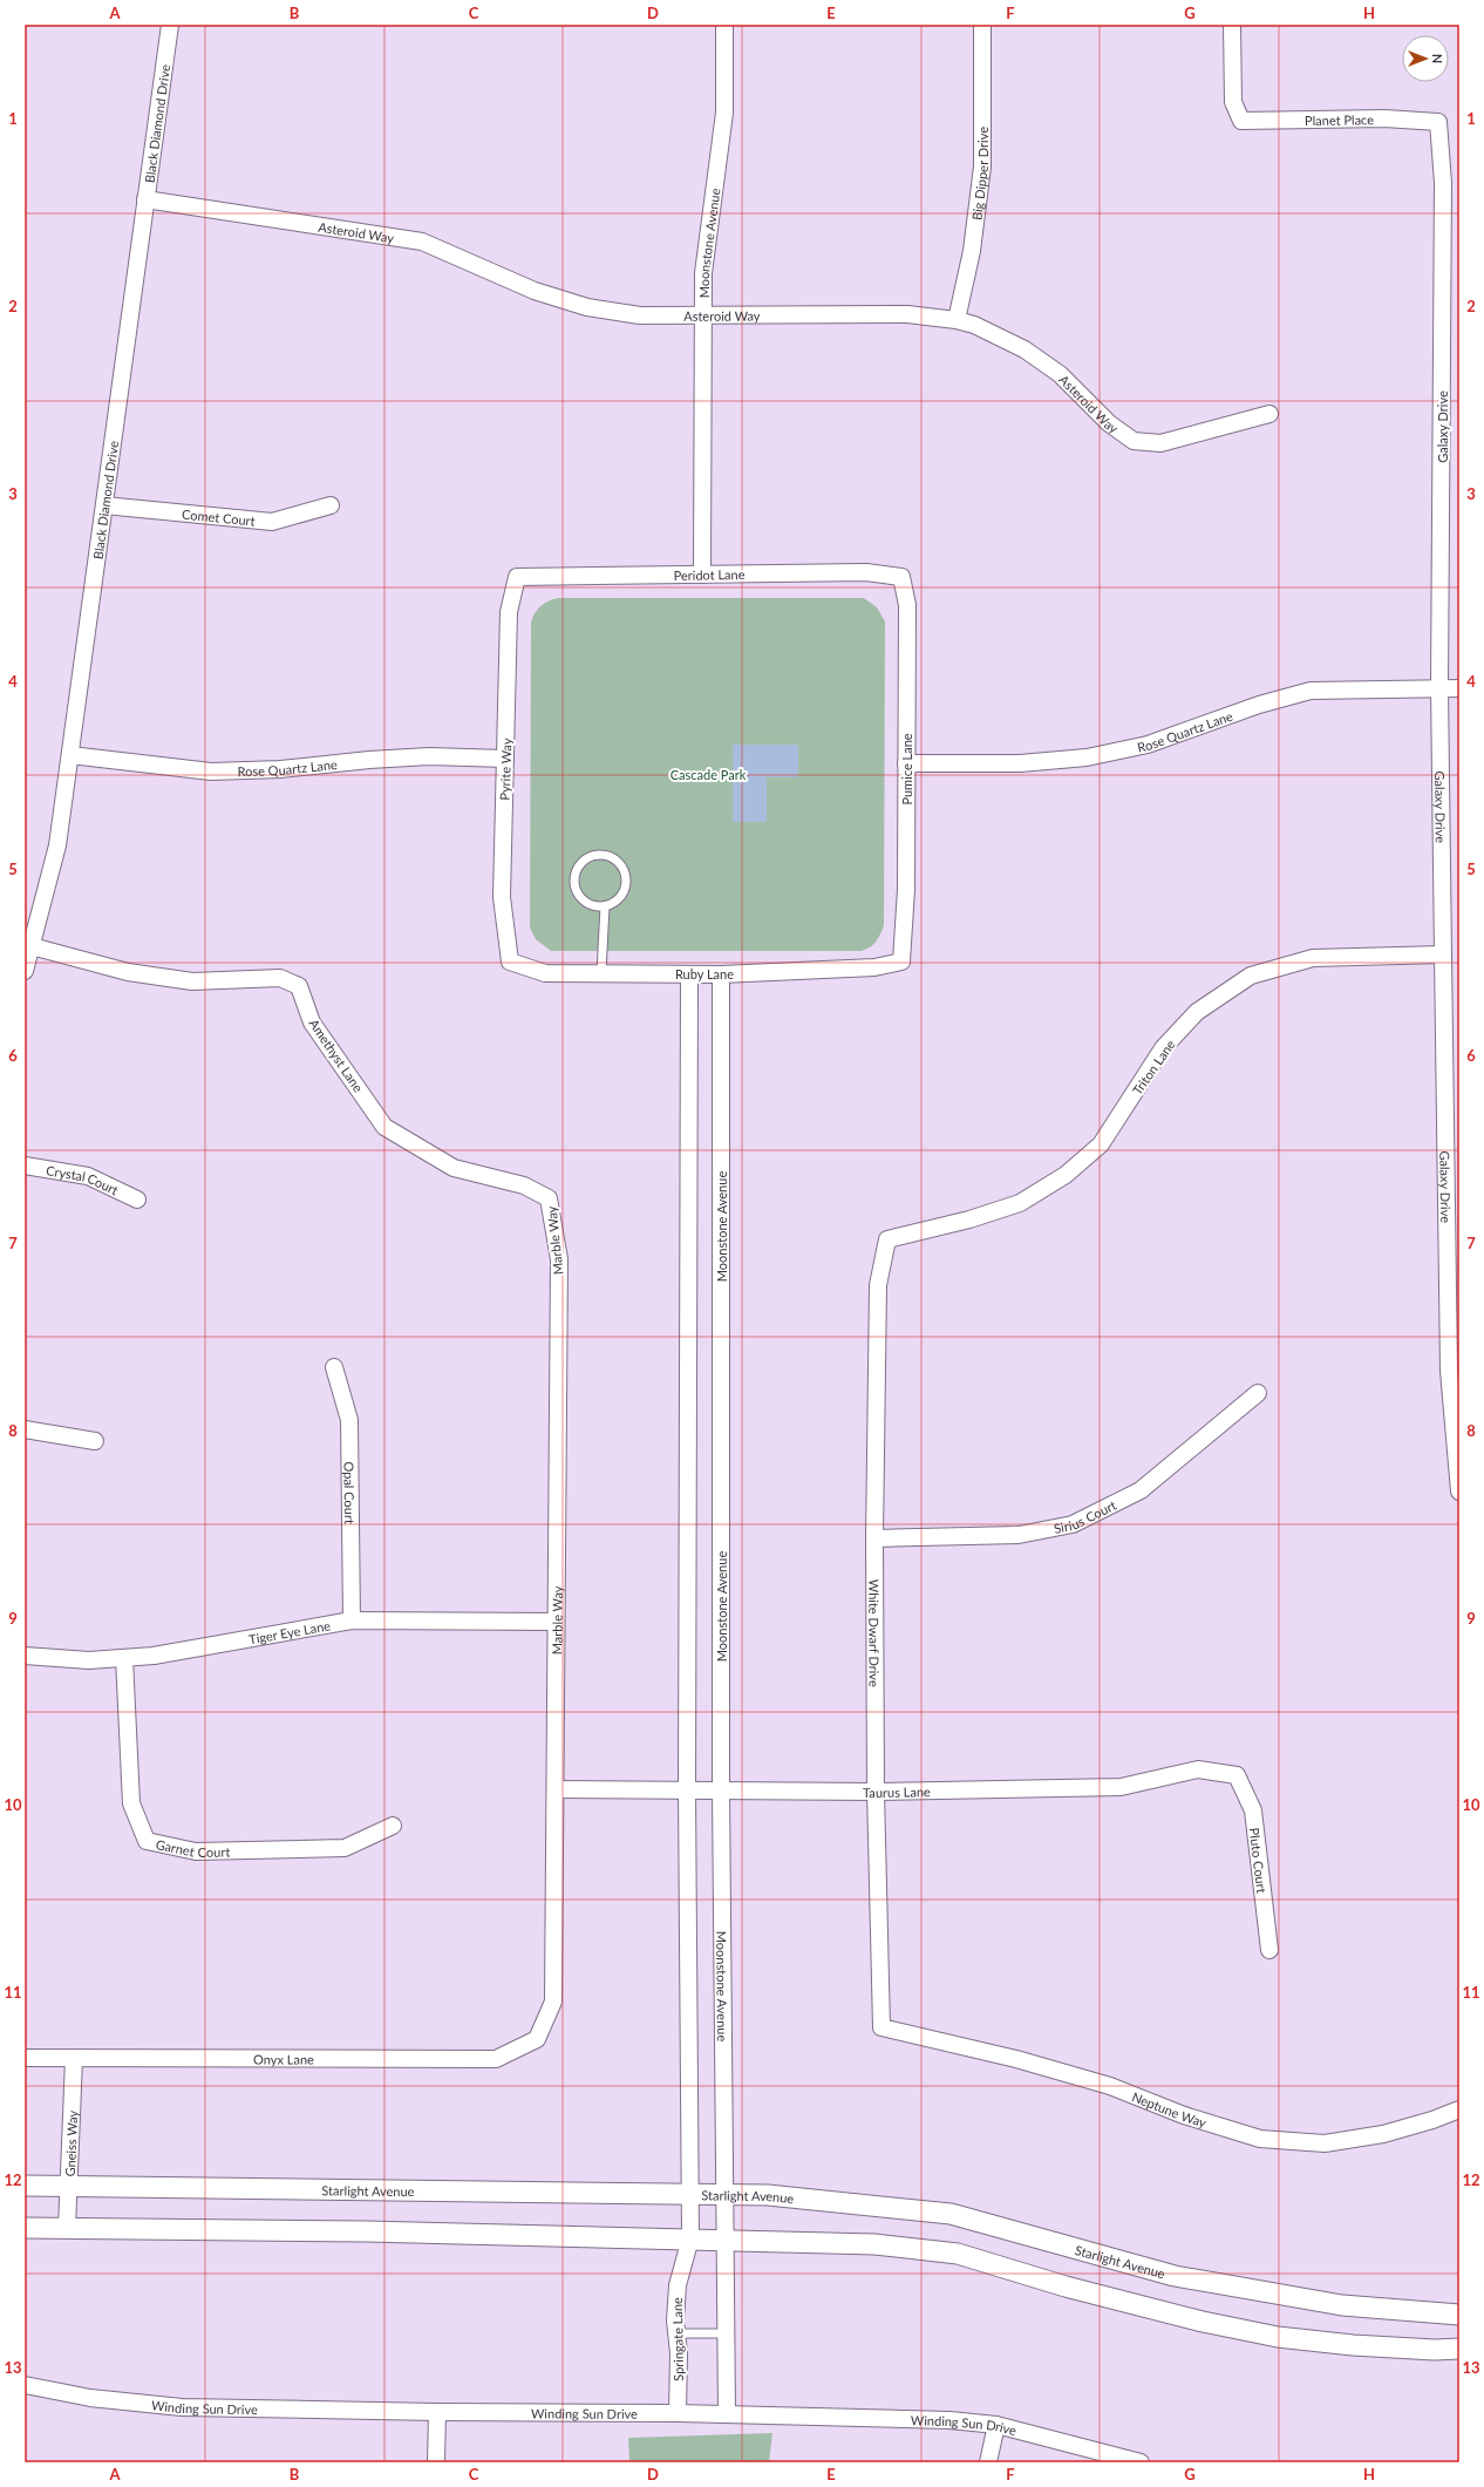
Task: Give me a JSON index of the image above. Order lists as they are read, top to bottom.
{
  "streets": {
    "street": [
      "Planet Place",
      "Black Diamond Drive",
      "Big Dipper Drive",
      "Asteroid Way",
      "Moonstone Avenue",
      "Galaxy Drive",
      "Comet Court",
      "Peridot Lane",
      "Rose Quartz Lane",
      "Pyrite Way",
      "Pumice Lane",
      "Ruby Lane",
      "Amethyst Lane",
      "Triton Lane",
      "Crystal Court",
      "Marble Way",
      "Opal Court",
      "Sirius Court",
      "Tiger Eye Lane",
      "White Dwarf Drive",
      "Taurus Lane",
      "Garnet Court",
      "Pluto Court",
      "Onyx Lane",
      "Neptune Way",
      "Gneiss Way",
      "Starlight Avenue",
      "Springate Lane",
      "Winding Sun Drive"
    ]
  },
  "crossings": [
    ["Planet Place", "Galaxy Drive"],
    ["Black Diamond Drive", "Asteroid Way"],
    ["Black Diamond Drive", "Comet Court"],
    ["Black Diamond Drive", "Rose Quartz Lane"],
    ["Black Diamond Drive", "Amethyst Lane"],
    ["Big Dipper Drive", "Asteroid Way"],
    ["Asteroid Way", "Moonstone Avenue"],
    ["Moonstone Avenue", "Peridot Lane"],
    ["Moonstone Avenue", "Ruby Lane"],
    ["Moonstone Avenue", "Taurus Lane"],
    ["Moonstone Avenue", "Starlight Avenue"],
    ["Galaxy Drive", "Rose Quartz Lane"],
    ["Galaxy Drive", "Triton Lane"],
    ["Peridot Lane", "Pyrite Way"],
    ["Peridot Lane", "Pumice Lane"],
    ["Rose Quartz Lane", "Pyrite Way"],
    ["Rose Quartz Lane", "Pumice Lane"],
    ["Pyrite Way", "Ruby Lane"],
    ["Pumice Lane", "Ruby Lane"],
    ["Amethyst Lane", "Marble Way"],
    ["Triton Lane", "White Dwarf Drive"],
    ["Marble Way", "Tiger Eye Lane"],
    ["Marble Way", "Taurus Lane"],
    ["Marble Way", "Onyx Lane"],
    ["Opal Court", "Tiger Eye Lane"],
    ["Sirius Court", "White Dwarf Drive"],
    ["Tiger Eye Lane", "Garnet Court"],
    ["White Dwarf Drive", "Taurus Lane"],
    ["White Dwarf Drive", "Neptune Way"],
    ["Taurus Lane", "Pluto Court"],
    ["Onyx Lane", "Gneiss Way"],
    ["Gneiss Way", "Starlight Avenue"],
    ["Springate Lane", "Winding Sun Drive"]
  ],
  "parks": ["Cascade Park"],
  "north": "right",
  "grid": {
    "columns": [
      "A",
      "B",
      "C",
      "D",
      "E",
      "F",
      "G",
      "H"
    ],
    "rows": [
      "1",
      "2",
      "3",
      "4",
      "5",
      "6",
      "7",
      "8",
      "9",
      "10",
      "11",
      "12",
      "13"
    ]
  }
}
